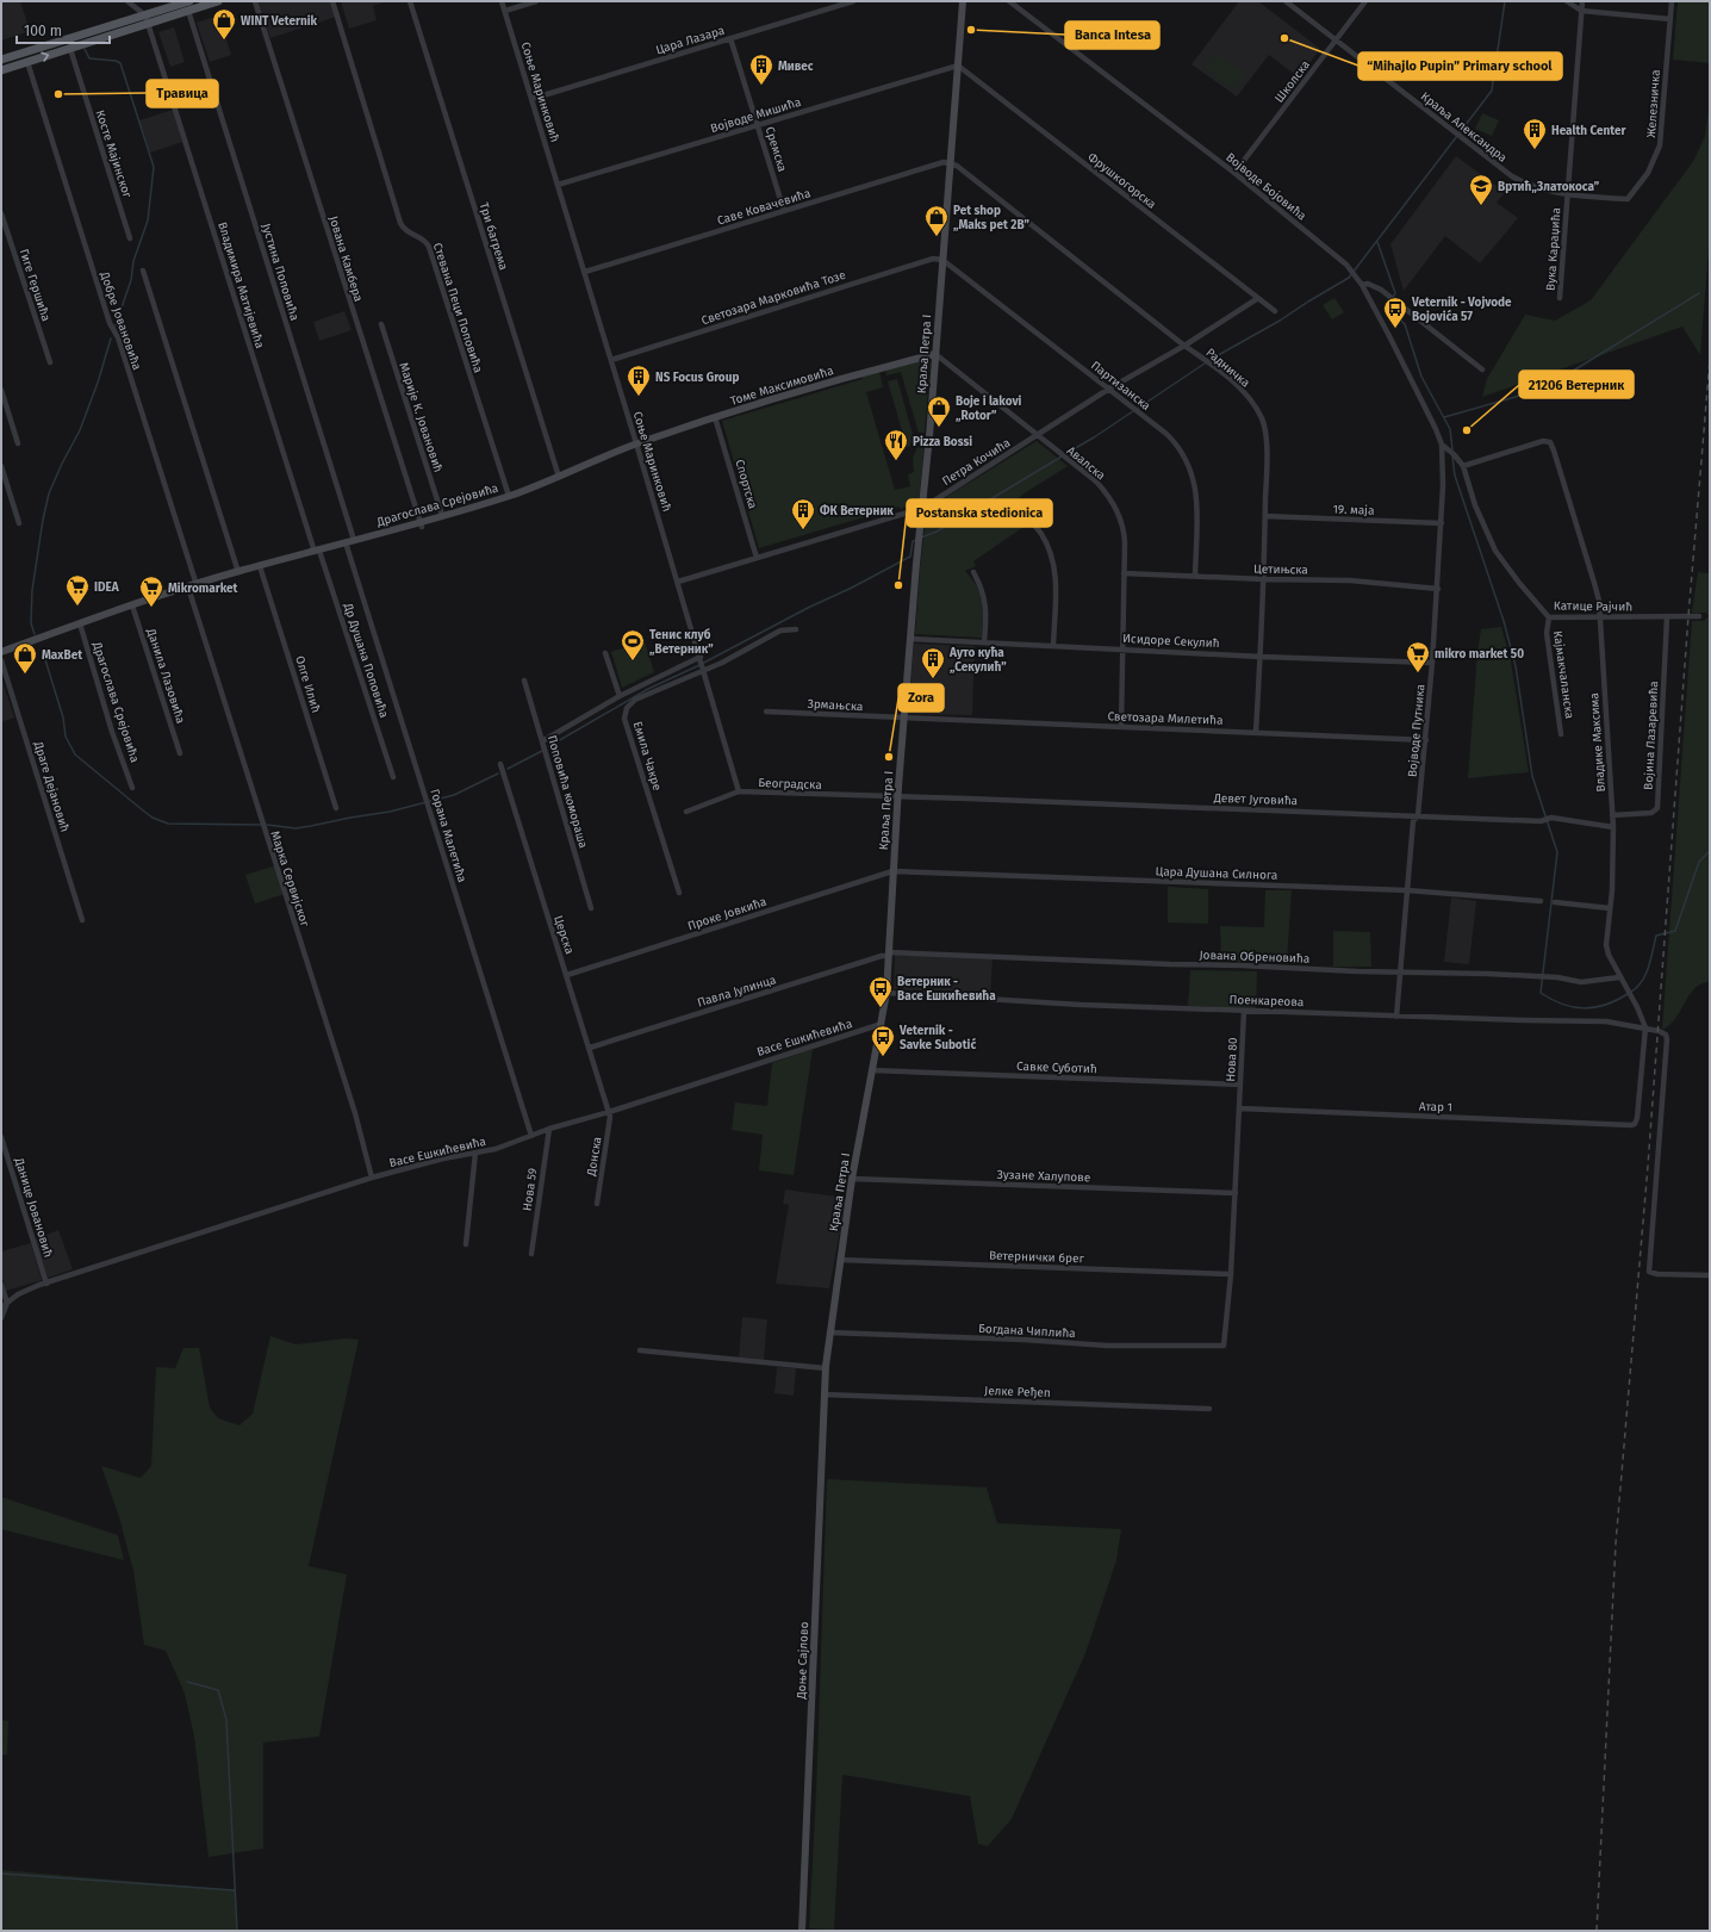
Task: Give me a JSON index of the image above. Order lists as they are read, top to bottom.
{
  "streets": {
    "street": [
      "Цара Лазара",
      "Школска",
      "Соње Маринковић",
      "Железничка",
      "Војводе Мишића",
      "Краља Александра",
      "Сремска",
      "Косте Мајинског",
      "Фрушкогорска",
      "Војводе Бојовића",
      "Саве Ковачевића",
      "Три багрема",
      "Вука Караџића",
      "Јована Камбера",
      "Јустина Поповића",
      "Гиге Гершића",
      "Владимира Матијевића",
      "Светозара Марковића Тозе",
      "Стевана Пеци Поповића",
      "Добре Јовановића",
      "Краља Петра I",
      "Радничка",
      "Томе Максимовића",
      "Партизанска",
      "Марије К. Јовановић",
      "Петра Кочића",
      "Авалска",
      "Спортска",
      "Драгослава Срејовића",
      "19. маја",
      "Цетињска",
      "Катице Рајчић",
      "Исидоре Секулић",
      "Др Душана Поповића",
      "Кајмакчаланска",
      "Данила Лазовића",
      "Олге Илић",
      "Зрмањска",
      "Светозара Милетића",
      "Војводе Путника",
      "Војина Лазаревића",
      "Владике Максима",
      "Емила Чакре",
      "Београдска",
      "Драге Дејановић",
      "Поповића комораша",
      "Девет Југовића",
      "Горана Малетића",
      "Цара Душана Силнога",
      "Марка Сервијског",
      "Проке Јовкића",
      "Церска",
      "Јована Обреновића",
      "Павла Јулинца",
      "Поенкареова",
      "Васе Ешкићевића",
      "Нова 80",
      "Савке Суботић",
      "Атар 1",
      "Донска",
      "Зузане Халупове",
      "Нова 59",
      "Данице Јовановић",
      "Ветернички брег",
      "Богдана Чиплића",
      "Јелке Ређеп",
      "Доње Сајлово"
    ]
  },
  "crossings": [
    ["Цара Лазара", "Соње Маринковић"],
    ["Цара Лазара", "Сремска"],
    ["Школска", "Краља Александра"],
    ["Школска", "Војводе Бојовића"],
    ["Соње Маринковић", "Војводе Мишића"],
    ["Соње Маринковић", "Саве Ковачевића"],
    ["Соње Маринковић", "Светозара Марковића Тозе"],
    ["Соње Маринковић", "Томе Максимовића"],
    ["Соње Маринковић", "Петра Кочића"],
    ["Соње Маринковић", "Драгослава Срејовића"],
    ["Соње Маринковић", "Емила Чакре"],
    ["Соње Маринковић", "Београдска"],
    ["Железничка", "Краља Александра"],
    ["Војводе Мишића", "Сремска"],
    ["Војводе Мишића", "Фрушкогорска"],
    ["Војводе Мишића", "Краља Петра I"],
    ["Краља Александра", "Вука Караџића"],
    ["Сремска", "Саве Ковачевића"],
    ["Фрушкогорска", "Краља Петра I"],
    ["Фрушкогорска", "Петра Кочића"],
    ["Војводе Бојовића", "Катице Рајчић"],
    ["Војводе Бојовића", "Војводе Путника"],
    ["Саве Ковачевића", "Краља Петра I"],
    ["Саве Ковачевића", "Радничка"],
    ["Три багрема", "Драгослава Срејовића"],
    ["Јована Камбера", "Драгослава Срејовића"],
    ["Јустина Поповића", "Драгослава Срејовића"],
    ["Владимира Матијевића", "Драгослава Срејовића"],
    ["Владимира Матијевића", "Др Душана Поповића"],
    ["Светозара Марковића Тозе", "Краља Петра I"],
    ["Светозара Марковића Тозе", "Партизанска"],
    ["Стевана Пеци Поповића", "Драгослава Срејовића"],
    ["Добре Јовановића", "Драгослава Срејовића"],
    ["Краља Петра I", "Радничка"],
    ["Краља Петра I", "Томе Максимовића"],
    ["Краља Петра I", "Партизанска"],
    ["Краља Петра I", "Петра Кочића"],
    ["Краља Петра I", "Авалска"],
    ["Краља Петра I", "Исидоре Секулић"],
    ["Краља Петра I", "Зрмањска"],
    ["Краља Петра I", "Светозара Милетића"],
    ["Краља Петра I", "Београдска"],
    ["Краља Петра I", "Девет Југовића"],
    ["Краља Петра I", "Цара Душана Силнога"],
    ["Краља Петра I", "Проке Јовкића"],
    ["Краља Петра I", "Јована Обреновића"],
    ["Краља Петра I", "Павла Јулинца"],
    ["Краља Петра I", "Поенкареова"],
    ["Краља Петра I", "Васе Ешкићевића"],
    ["Краља Петра I", "Савке Суботић"],
    ["Краља Петра I", "Зузане Халупове"],
    ["Краља Петра I", "Ветернички брег"],
    ["Краља Петра I", "Богдана Чиплића"],
    ["Краља Петра I", "Јелке Ређеп"],
    ["Краља Петра I", "Доње Сајлово"],
    ["Радничка", "Петра Кочића"],
    ["Радничка", "19. маја"],
    ["Радничка", "Цетињска"],
    ["Радничка", "Исидоре Секулић"],
    ["Радничка", "Светозара Милетића"],
    ["Томе Максимовића", "Авалска"],
    ["Томе Максимовића", "Спортска"],
    ["Томе Максимовића", "Драгослава Срејовића"],
    ["Партизанска", "Петра Кочића"],
    ["Партизанска", "Цетињска"],
    ["Марије К. Јовановић", "Драгослава Срејовића"],
    ["Петра Кочића", "Авалска"],
    ["Петра Кочића", "Спортска"],
    ["Авалска", "Цетињска"],
    ["Авалска", "Исидоре Секулић"],
    ["Авалска", "Светозара Милетића"],
    ["Драгослава Срејовића", "Др Душана Поповића"],
    ["Драгослава Срејовића", "Данила Лазовића"],
    ["Драгослава Срејовића", "Олге Илић"],
    ["Драгослава Срејовића", "Горана Малетића"],
    ["Драгослава Срејовића", "Марка Сервијског"],
    ["19. маја", "Војводе Путника"],
    ["Цетињска", "Војводе Путника"],
    ["Катице Рајчић", "Кајмакчаланска"],
    ["Катице Рајчић", "Војводе Путника"],
    ["Катице Рајчић", "Војина Лазаревића"],
    ["Катице Рајчић", "Владике Максима"],
    ["Исидоре Секулић", "Војводе Путника"],
    ["Зрмањска", "Светозара Милетића"],
    ["Светозара Милетића", "Војводе Путника"],
    ["Војводе Путника", "Девет Југовића"],
    ["Војводе Путника", "Цара Душана Силнога"],
    ["Војводе Путника", "Јована Обреновића"],
    ["Војводе Путника", "Поенкареова"],
    ["Војина Лазаревића", "Владике Максима"],
    ["Владике Максима", "Девет Југовића"],
    ["Владике Максима", "Јована Обреновића"],
    ["Владике Максима", "Поенкареова"],
    ["Владике Максима", "Атар 1"],
    ["Београдска", "Девет Југовића"],
    ["Горана Малетића", "Васе Ешкићевића"],
    ["Цара Душана Силнога", "Проке Јовкића"],
    ["Марка Сервијског", "Васе Ешкићевића"],
    ["Проке Јовкића", "Церска"],
    ["Церска", "Павла Јулинца"],
    ["Церска", "Васе Ешкићевића"],
    ["Церска", "Донска"],
    ["Јована Обреновића", "Павла Јулинца"],
    ["Поенкареова", "Нова 80"],
    ["Васе Ешкићевића", "Донска"],
    ["Васе Ешкићевића", "Нова 59"],
    ["Васе Ешкићевића", "Данице Јовановић"],
    ["Нова 80", "Савке Суботић"],
    ["Нова 80", "Атар 1"],
    ["Нова 80", "Зузане Халупове"],
    ["Нова 80", "Ветернички брег"],
    ["Нова 80", "Богдана Чиплића"],
    ["Јелке Ређеп", "Доње Сајлово"]
  ],
  "places": {
    "other": [
      "Banca Intesa",
      "“Mihajlo Pupin” Primary school",
      "Травица",
      "21206 Ветерник",
      "Postanska stedionica",
      "Zora"
    ],
    "shop": [
      "WINT Veternik",
      "Pet shop „Maks pet 2B”",
      "Boje i lakovi „Rotor”",
      "MaxBet"
    ],
    "building": [
      "Мивес",
      "Health Center",
      "NS Focus Group",
      "ФК Ветерник",
      "Ауто кућа „Секулић”"
    ],
    "school or university": ["Вртић„Златокоса”"],
    "bus stop": ["Veternik - Vojvode Bojovića 57", "Ветерник - Васе Ешкићевића", "Veternik - Savke Subotić"],
    "restaurant": ["Pizza Bossi"],
    "supermarket": ["IDEA", "Mikromarket", "mikro market 50"],
    "sports": ["Тенис клуб „Ветерник”"]
  },
  "scale_bar": "100 m"
}
